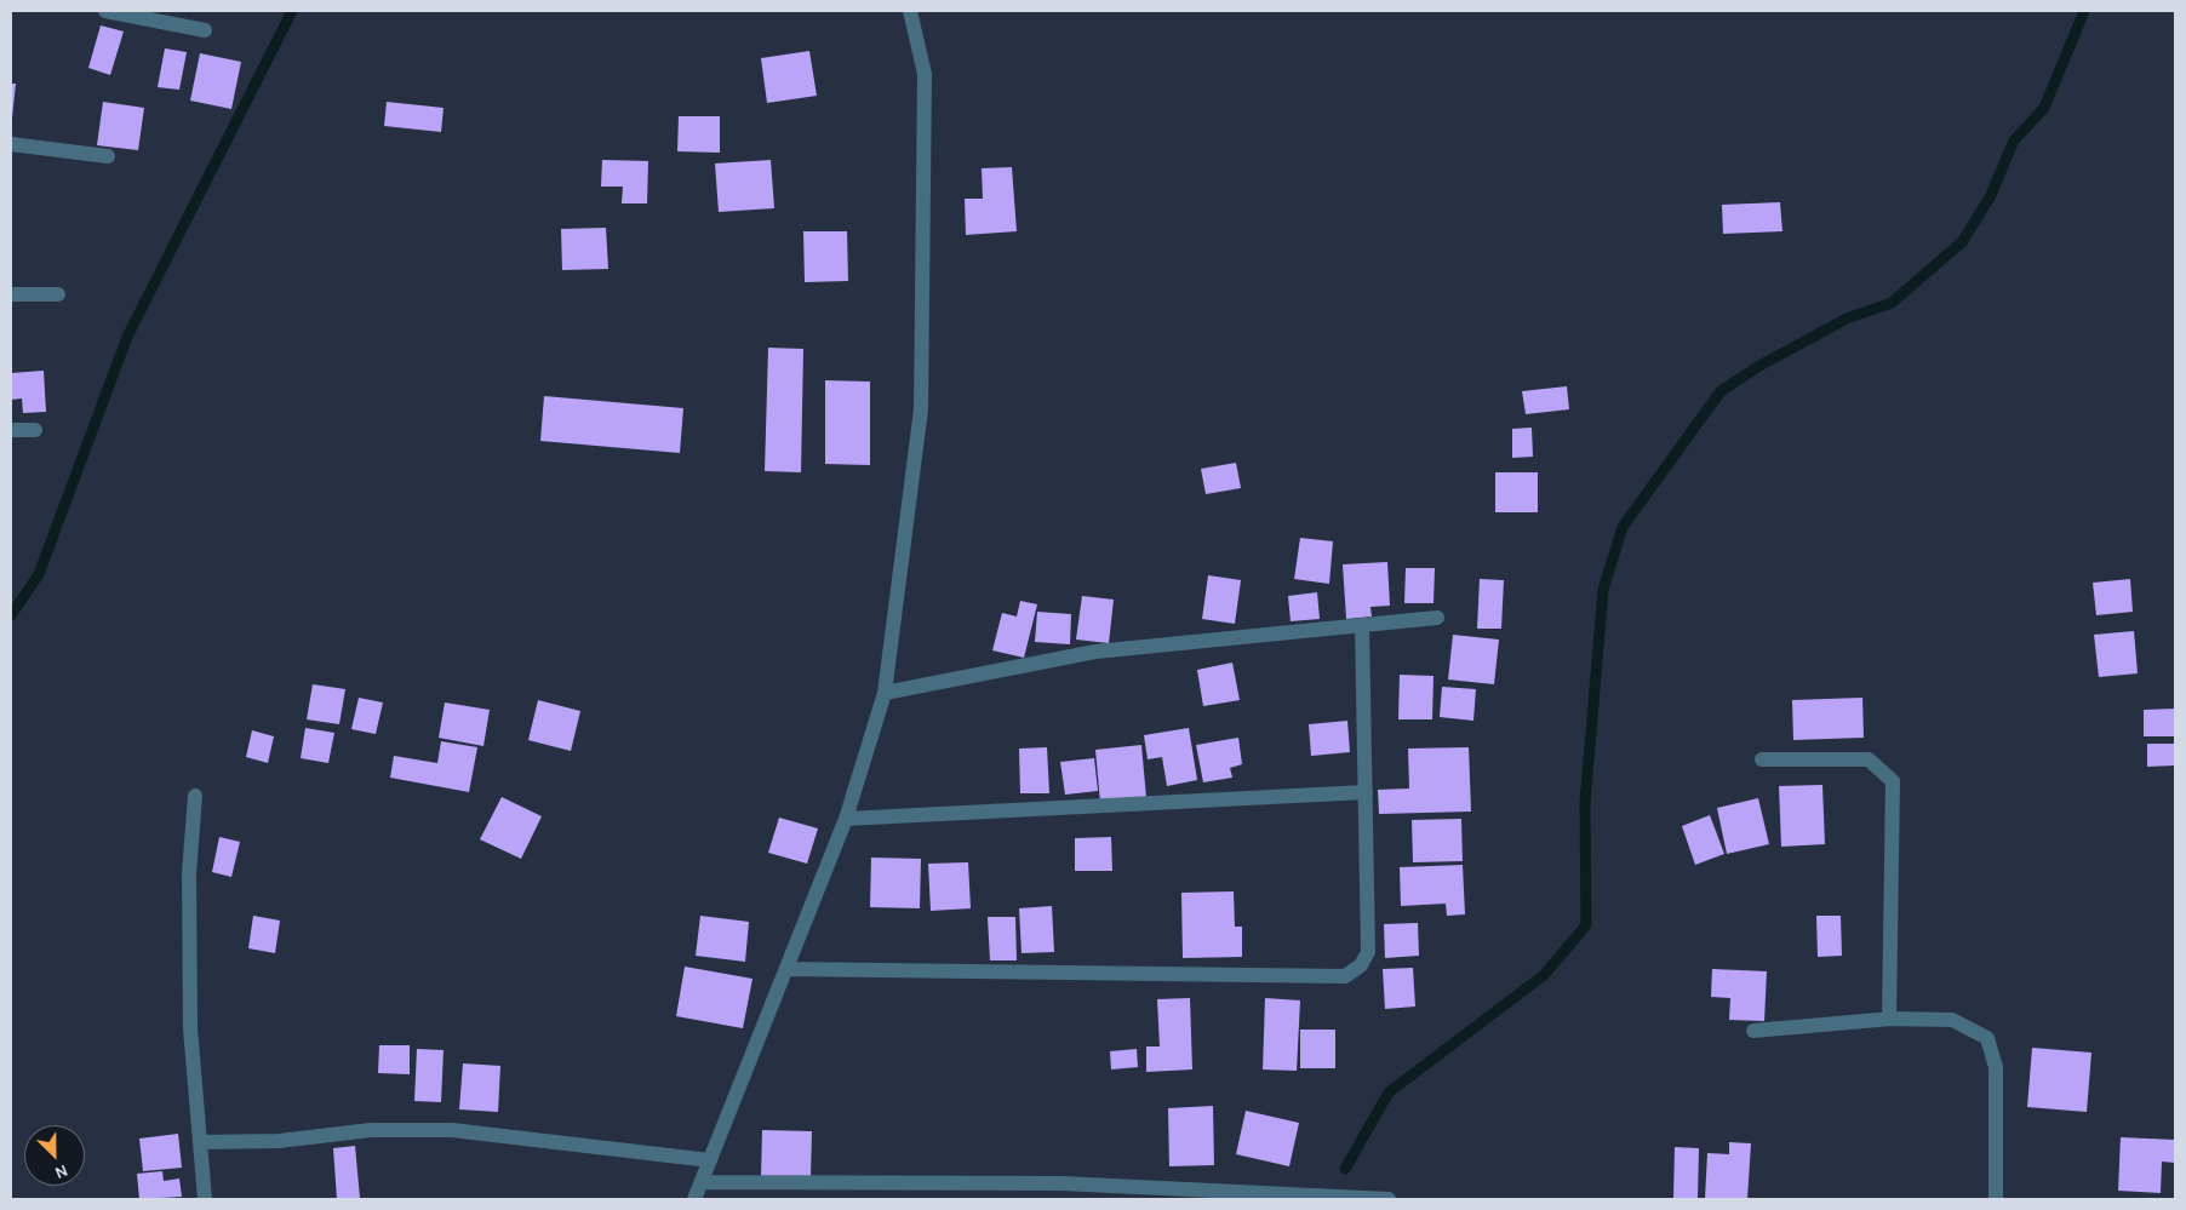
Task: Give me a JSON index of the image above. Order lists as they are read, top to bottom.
{
  "north": "bottom right"
}
